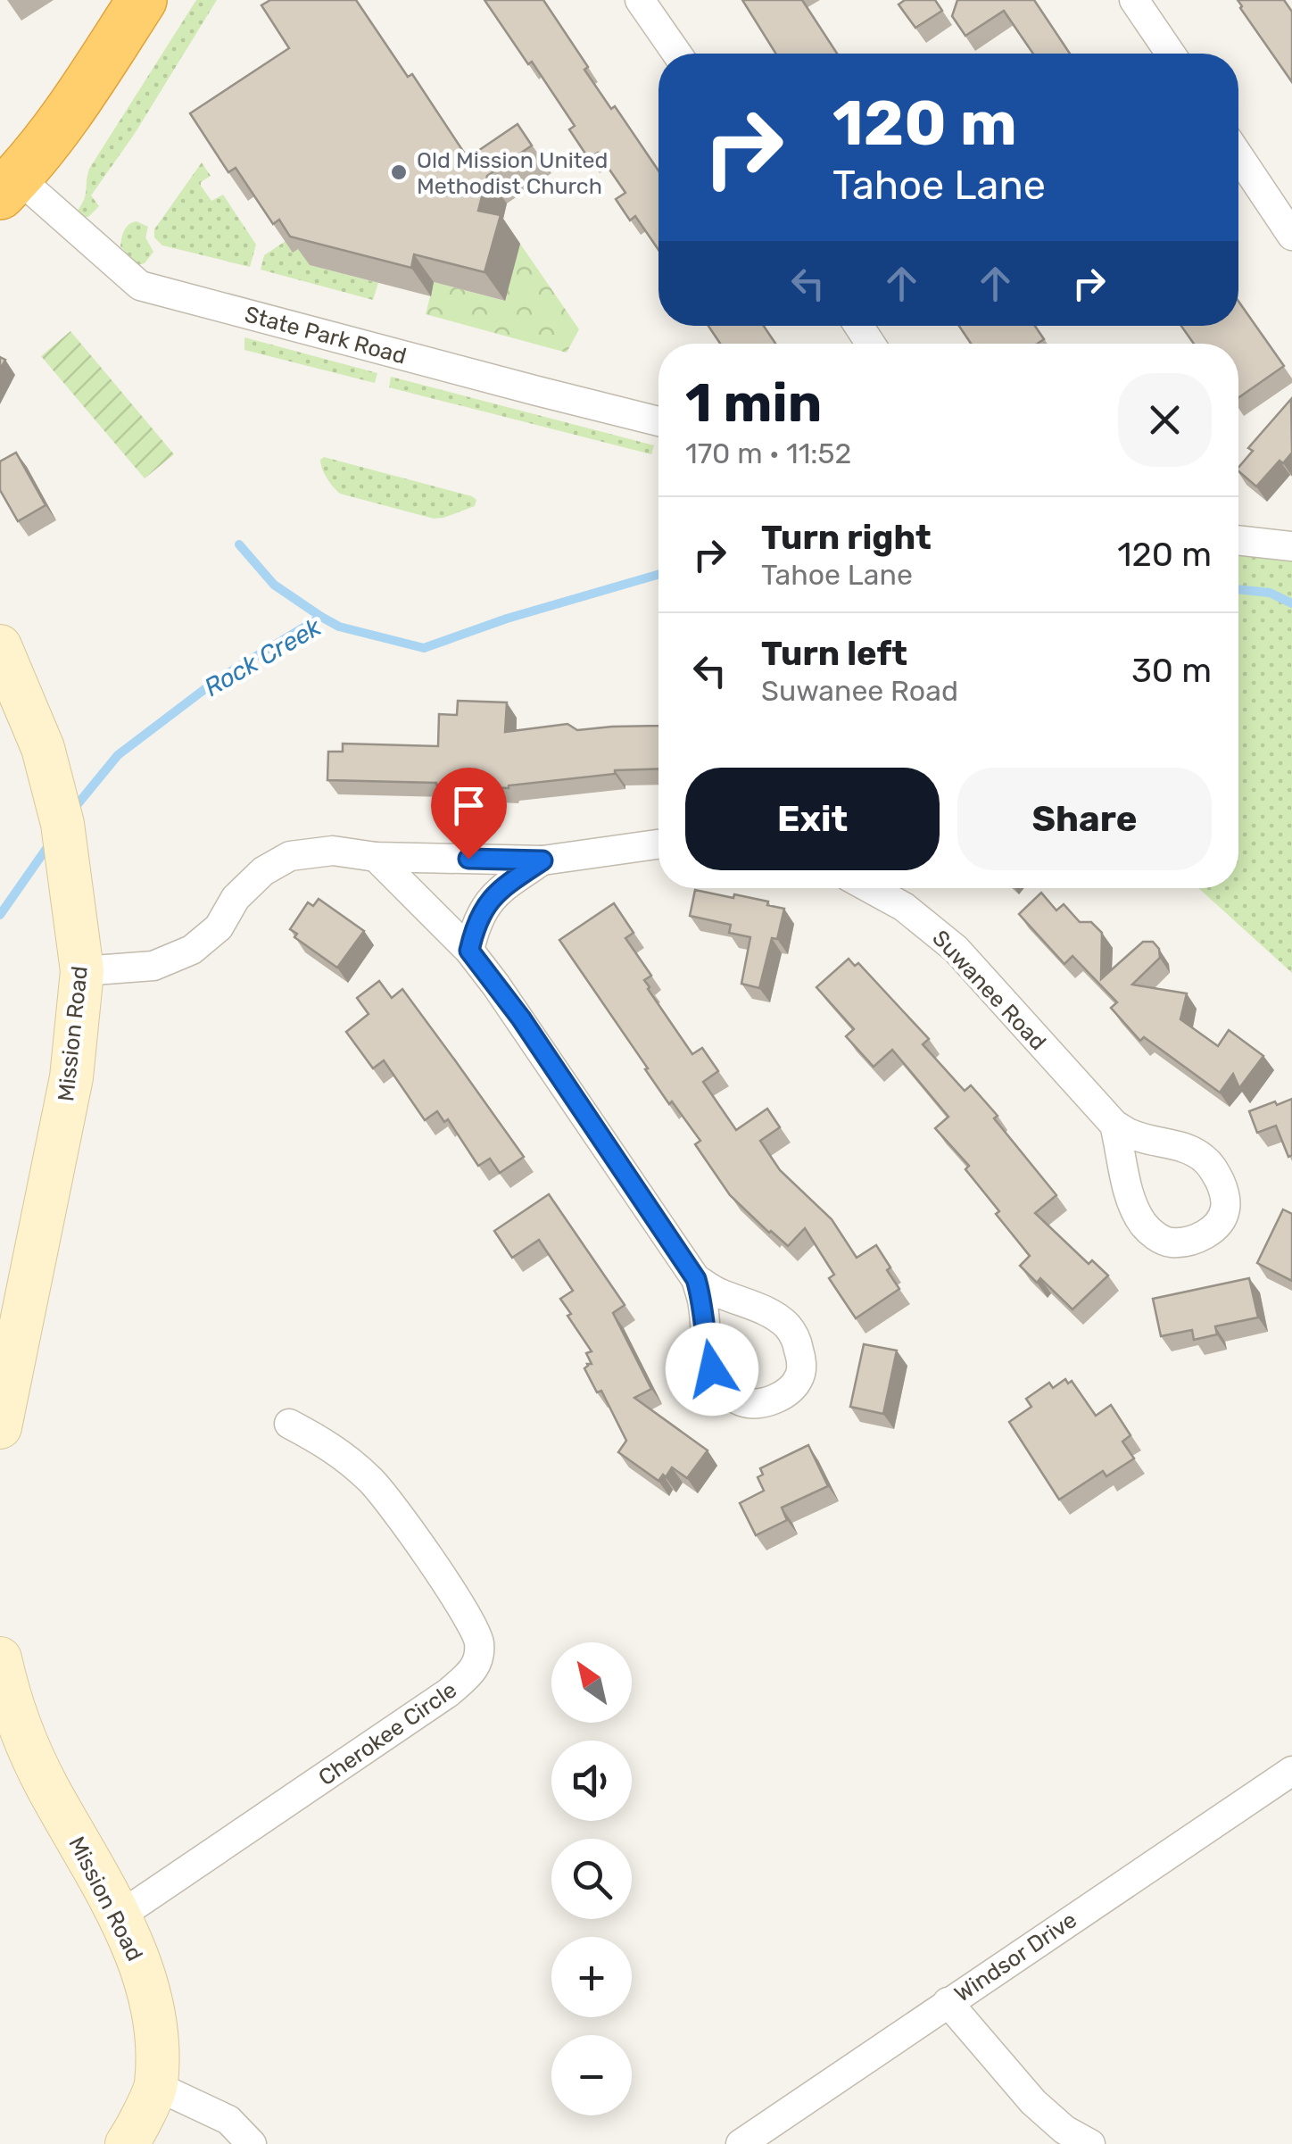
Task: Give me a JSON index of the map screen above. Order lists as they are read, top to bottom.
{
  "streets": {
    "main road": ["Mission Road"],
    "street": [
      "State Park Road",
      "Suwanee Road",
      "Cherokee Circle",
      "Windsor Drive"
    ]
  },
  "crossings": [
    ["Mission Road", "Cherokee Circle"]
  ],
  "water": ["Rock Creek"],
  "places": ["Old Mission United Methodist Church"],
  "north": "top left",
  "page": {
    "turn": ["120 m", "Tahoe Lane"],
    "heading": ["1 min", "170 m · 11:52"],
    "list": [
      {
        "name": "Turn right",
        "note": "Tahoe Lane",
        "value": "120 m"
      },
      {
        "name": "Turn left",
        "note": "Suwanee Road",
        "value": "30 m"
      }
    ],
    "buttons": ["Exit", "Share"],
    "map_buttons": ["+", "−"]
  }
}
